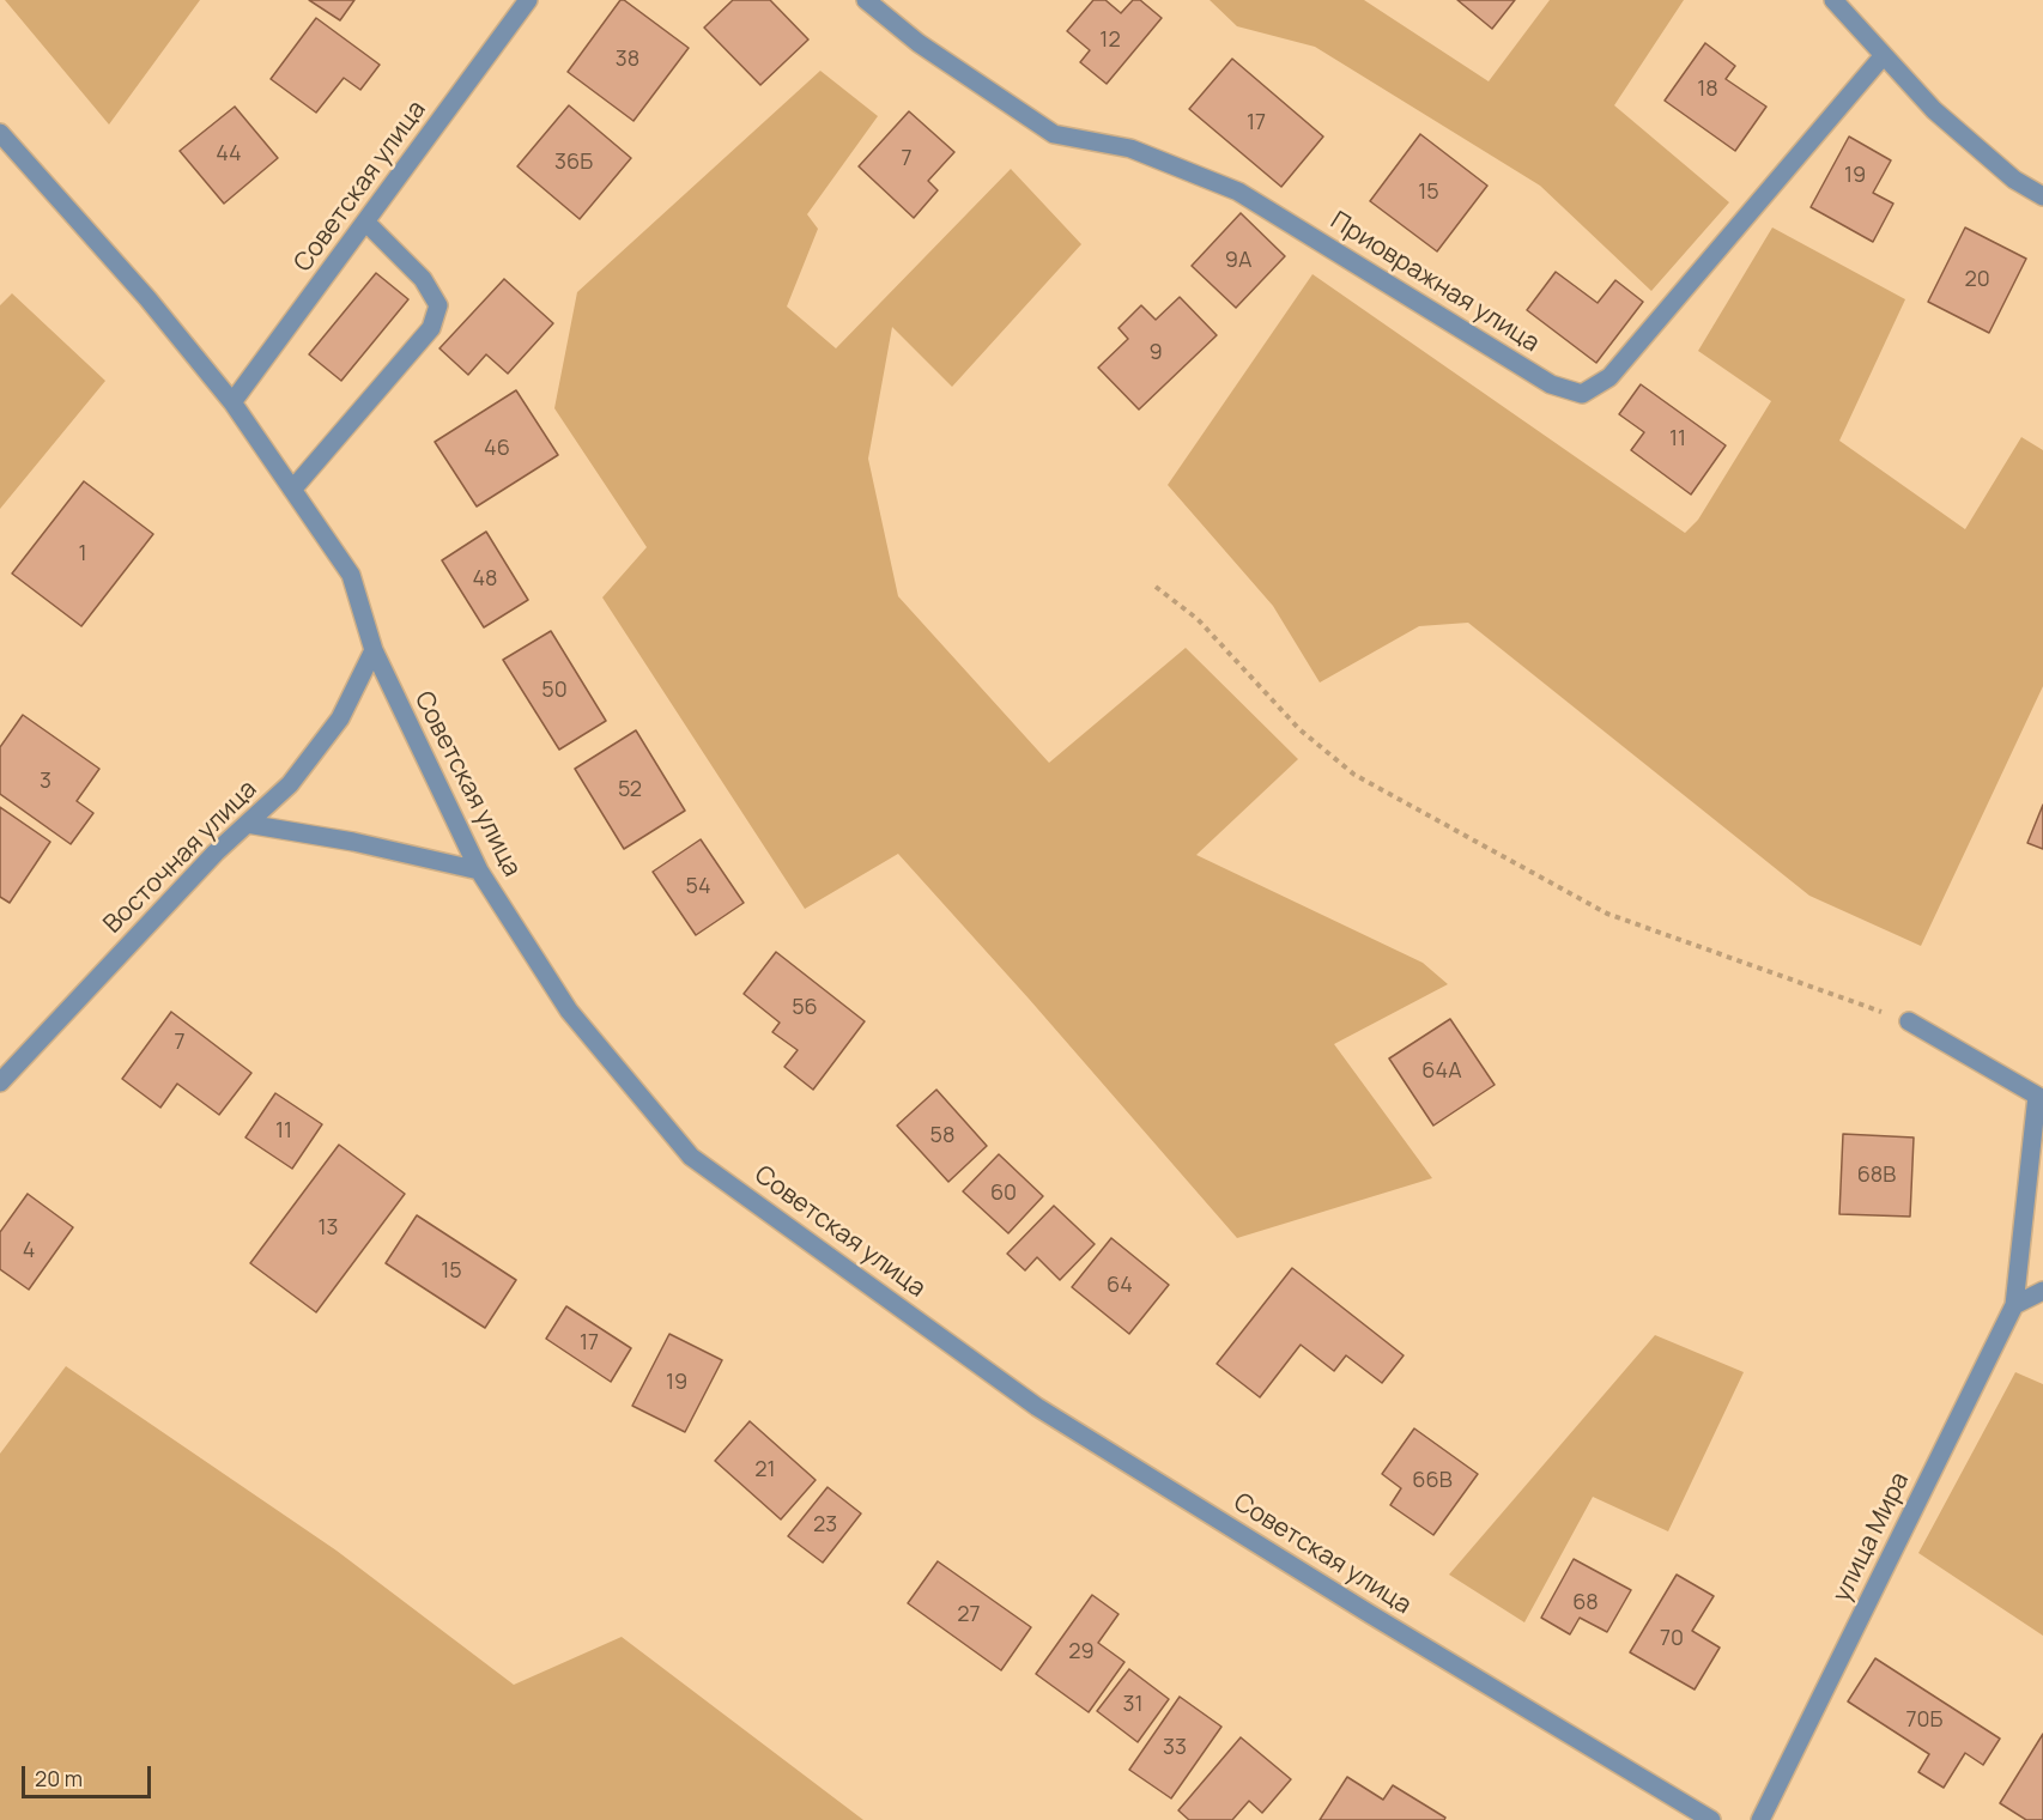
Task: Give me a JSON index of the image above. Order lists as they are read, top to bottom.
{
  "streets": {
    "street": [
      "Советская улица",
      "Приовражная улица",
      "Восточная улица",
      "улица Мира"
    ]
  },
  "crossings": [
    ["Советская улица", "Восточная улица"]
  ],
  "house_numbers": [
    "12",
    "38",
    "18",
    "17",
    "44",
    "7",
    "36Б",
    "19",
    "15",
    "9А",
    "20",
    "9",
    "11",
    "46",
    "1",
    "48",
    "50",
    "3",
    "52",
    "54",
    "56",
    "7",
    "64А",
    "11",
    "58",
    "68В",
    "60",
    "13",
    "4",
    "15",
    "64",
    "17",
    "19",
    "21",
    "66В",
    "23",
    "68",
    "27",
    "70",
    "29",
    "31",
    "70Б",
    "33"
  ],
  "scale_bar": "20 m"
}
